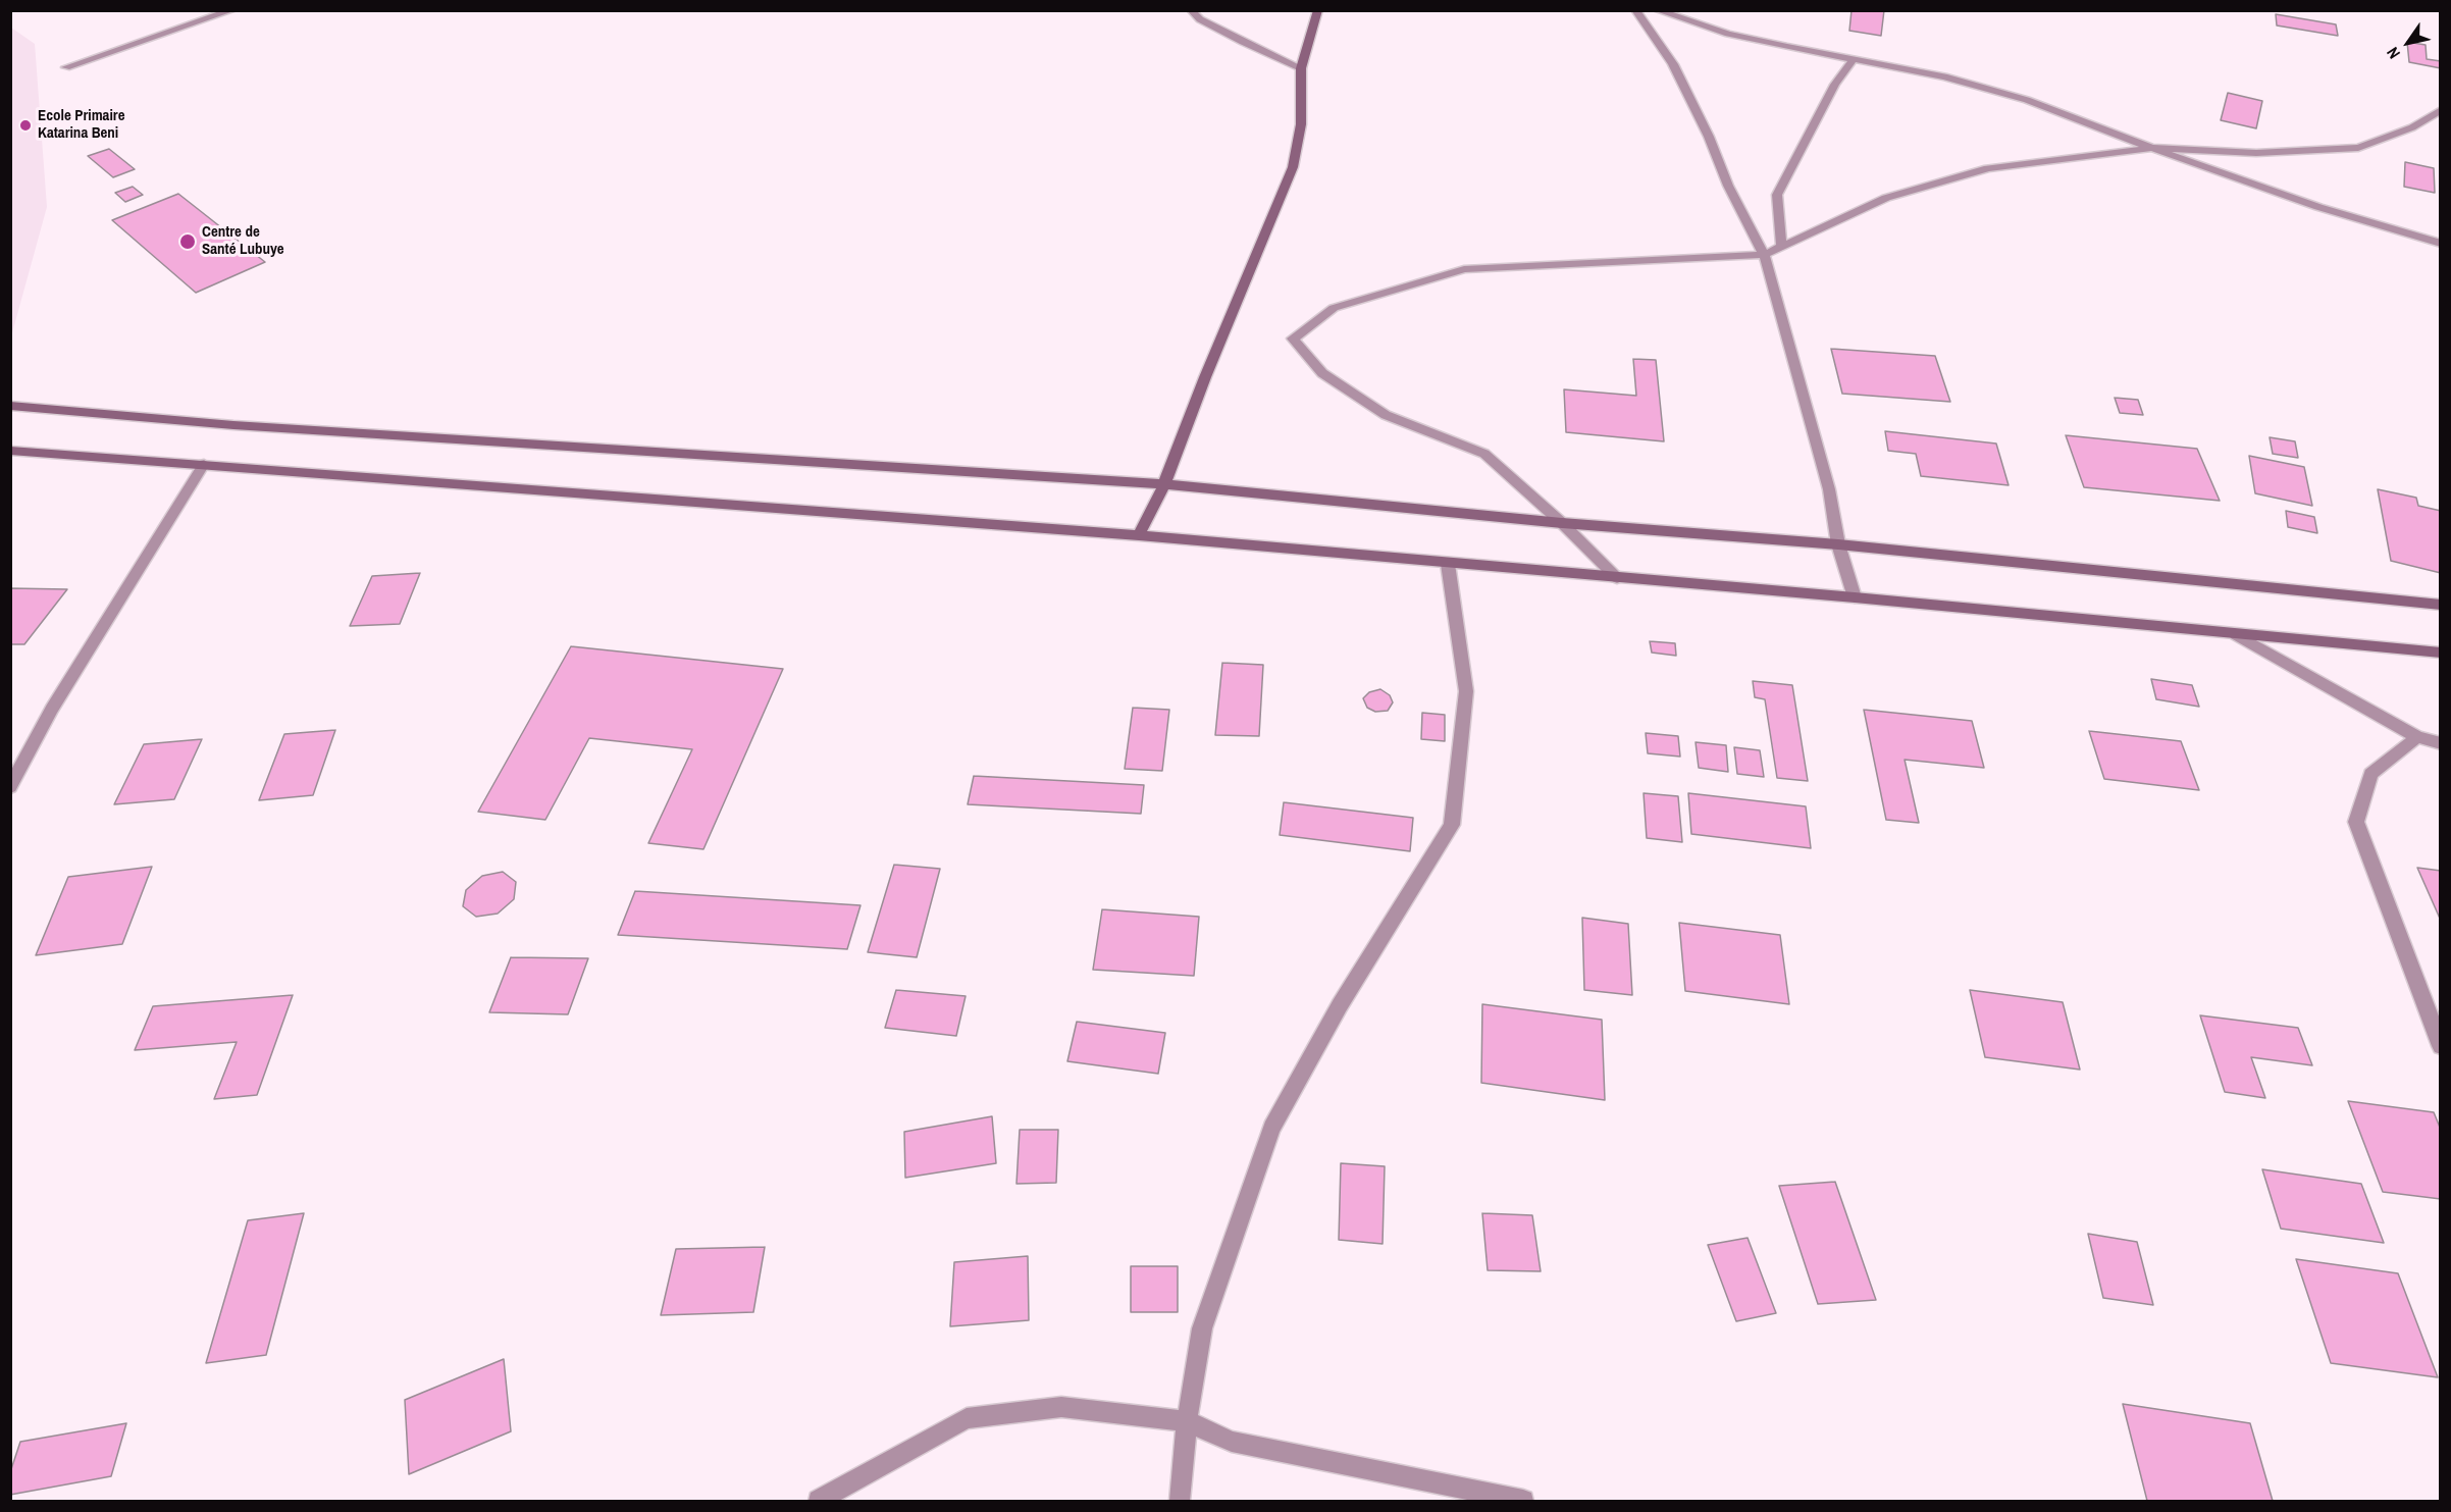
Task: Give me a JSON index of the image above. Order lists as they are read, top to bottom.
{
  "places": ["Ecole Primaire Katarina Beni", "Centre de Santé Lubuye"],
  "north": "bottom left"
}
